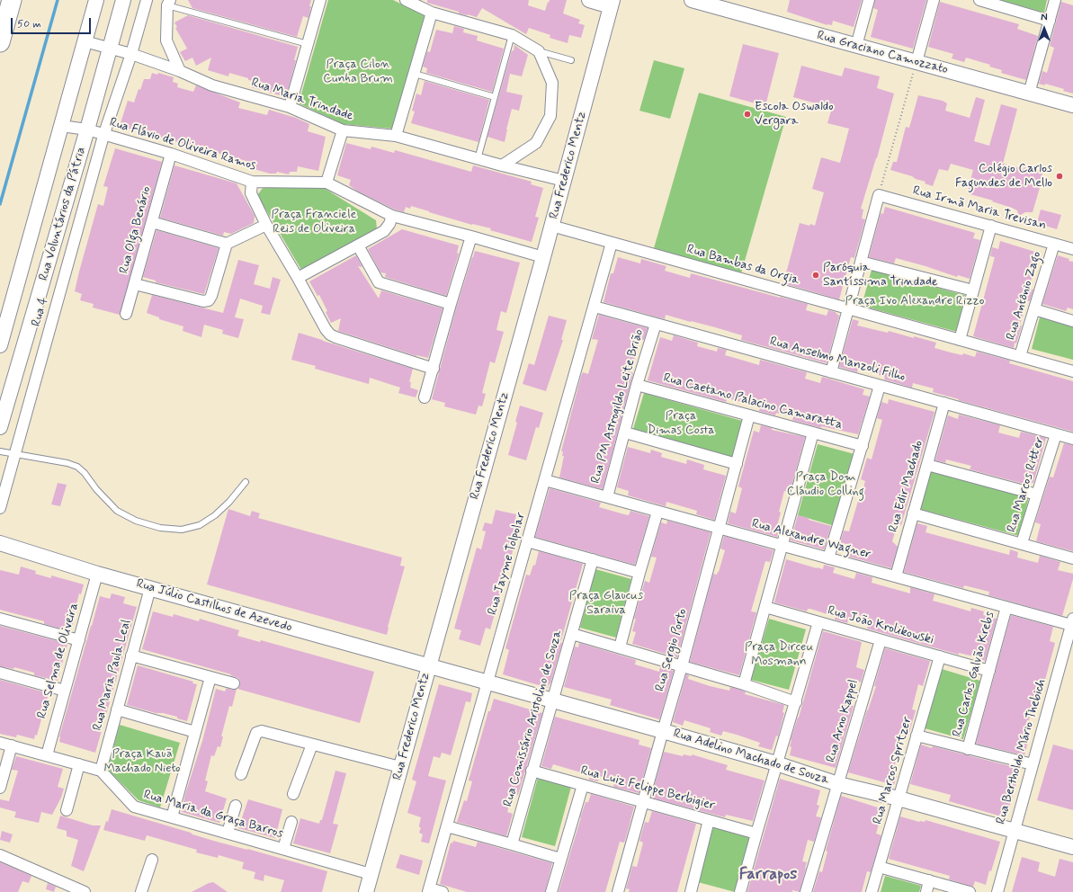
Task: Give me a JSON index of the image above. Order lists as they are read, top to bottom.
{
  "streets": {
    "street": [
      "Rua Graciano Camozzato",
      "Rua Maria Trindade",
      "Rua Flávio de Oliveira Ramos",
      "Rua Frederico Mentz",
      "Rua Irmã Maria Trevisan",
      "Rua Voluntários da Pátria",
      "Rua Olga Benário",
      "Rua Bambas da Orgia",
      "Rua Antônio Zago",
      "Rua 4",
      "Rua Anselmo Manzoli Filho",
      "Rua Caetano Palacino Camaratta",
      "Rua PM Astrogildo Leite Brião",
      "Rua Marcos Ritter",
      "Rua Edir Machado",
      "Rua Alexandre Wagner",
      "Rua Jayme Tolpolar",
      "Rua Júlio Castilhos de Azevedo",
      "Rua João Krolikowski",
      "Rua Sergio Porto",
      "Rua Selma de Oliveira",
      "Rua Carlos Galvão Krebs",
      "Rua Maria Paula Leal",
      "Rua Comissário Aristolino de Souza",
      "Rua Arno Kappel",
      "Rua Bertholdo Mário Thebich",
      "Rua Adelino Machado de Souza",
      "Rua Marcos Spritzer",
      "Rua Luiz Felippe Berbigier",
      "Rua Maria da Graça Barros"
    ]
  },
  "crossings": [
    ["Rua Maria Trindade", "Rua Frederico Mentz"],
    ["Rua Maria Trindade", "Rua Voluntários da Pátria"],
    ["Rua Maria Trindade", "Rua 4"],
    ["Rua Flávio de Oliveira Ramos", "Rua Frederico Mentz"],
    ["Rua Flávio de Oliveira Ramos", "Rua Voluntários da Pátria"],
    ["Rua Flávio de Oliveira Ramos", "Rua Olga Benário"],
    ["Rua Flávio de Oliveira Ramos", "Rua 4"],
    ["Rua Frederico Mentz", "Rua Bambas da Orgia"],
    ["Rua Frederico Mentz", "Rua Júlio Castilhos de Azevedo"],
    ["Rua Frederico Mentz", "Rua Adelino Machado de Souza"],
    ["Rua Frederico Mentz", "Rua Maria da Graça Barros"],
    ["Rua Irmã Maria Trevisan", "Rua Antônio Zago"],
    ["Rua Bambas da Orgia", "Rua Antônio Zago"],
    ["Rua Bambas da Orgia", "Rua Jayme Tolpolar"],
    ["Rua Anselmo Manzoli Filho", "Rua PM Astrogildo Leite Brião"],
    ["Rua Anselmo Manzoli Filho", "Rua Marcos Ritter"],
    ["Rua Anselmo Manzoli Filho", "Rua Edir Machado"],
    ["Rua Anselmo Manzoli Filho", "Rua Jayme Tolpolar"],
    ["Rua Caetano Palacino Camaratta", "Rua PM Astrogildo Leite Brião"],
    ["Rua Caetano Palacino Camaratta", "Rua Sergio Porto"],
    ["Rua PM Astrogildo Leite Brião", "Rua Alexandre Wagner"],
    ["Rua Edir Machado", "Rua Alexandre Wagner"],
    ["Rua Alexandre Wagner", "Rua Jayme Tolpolar"],
    ["Rua Alexandre Wagner", "Rua Sergio Porto"],
    ["Rua Alexandre Wagner", "Rua Carlos Galvão Krebs"],
    ["Rua Alexandre Wagner", "Rua Bertholdo Mário Thebich"],
    ["Rua Jayme Tolpolar", "Rua Adelino Machado de Souza"],
    ["Rua Júlio Castilhos de Azevedo", "Rua Selma de Oliveira"],
    ["Rua Júlio Castilhos de Azevedo", "Rua Maria Paula Leal"],
    ["Rua Júlio Castilhos de Azevedo", "Rua Adelino Machado de Souza"],
    ["Rua João Krolikowski", "Rua Carlos Galvão Krebs"],
    ["Rua João Krolikowski", "Rua Arno Kappel"],
    ["Rua João Krolikowski", "Rua Marcos Spritzer"],
    ["Rua Sergio Porto", "Rua Adelino Machado de Souza"],
    ["Rua Sergio Porto", "Rua Luiz Felippe Berbigier"],
    ["Rua Maria Paula Leal", "Rua Maria da Graça Barros"],
    ["Rua Comissário Aristolino de Souza", "Rua Adelino Machado de Souza"],
    ["Rua Comissário Aristolino de Souza", "Rua Luiz Felippe Berbigier"],
    ["Rua Arno Kappel", "Rua Adelino Machado de Souza"],
    ["Rua Bertholdo Mário Thebich", "Rua Adelino Machado de Souza"],
    ["Rua Adelino Machado de Souza", "Rua Marcos Spritzer"]
  ],
  "districts": ["Farrapos"],
  "parks": [
    "Praça Cilon Cunha Brum",
    "Praça Franciele Reis de Oliveira",
    "Praça Ivo Alexandre Rizzo",
    "Praça Dimas Costa",
    "Praça Dom Cláudio Colling",
    "Praça Glaucus Saraiva",
    "Praça Dirceu Mosmann",
    "Praça Kauã Machado Nieto"
  ],
  "places": ["Escola Oswaldo Vergara", "Colégio Carlos Fagundes de Mello", "Paróquia Santíssima Trindade"],
  "scale_bar": "50 m",
  "north": "top"
}
